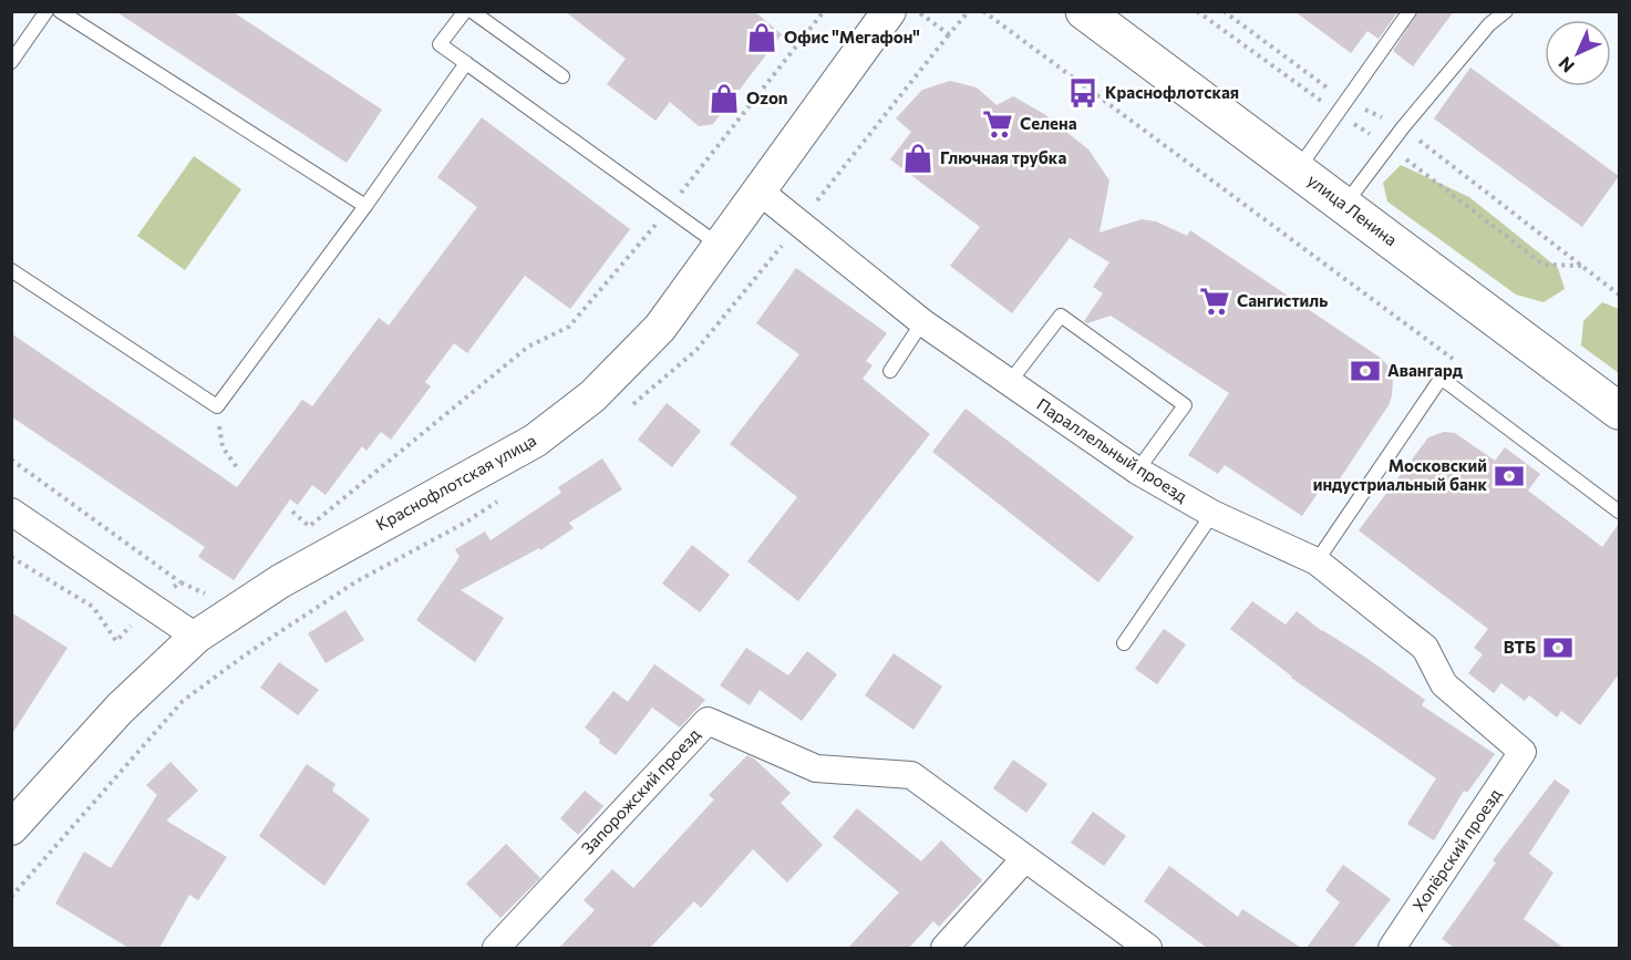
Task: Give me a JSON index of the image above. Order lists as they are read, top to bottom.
{
  "streets": {
    "main road": ["улица Ленина"],
    "street": [
      "Параллельный проезд",
      "Краснофлотская улица",
      "Запорожский проезд",
      "Хопёрский проезд"
    ]
  },
  "crossings": [
    ["Параллельный проезд", "Краснофлотская улица"],
    ["Параллельный проезд", "Хопёрский проезд"]
  ],
  "places": {
    "shop": ["Офис \"Мегафон\"", "Ozon", "Глючная трубка"],
    "bus stop": ["Краснофлотская"],
    "supermarket": ["Селена", "Сангистиль"],
    "bank": ["Авангард", "Московский индустриальный банк", "ВТБ"]
  },
  "north": "bottom left"
}
